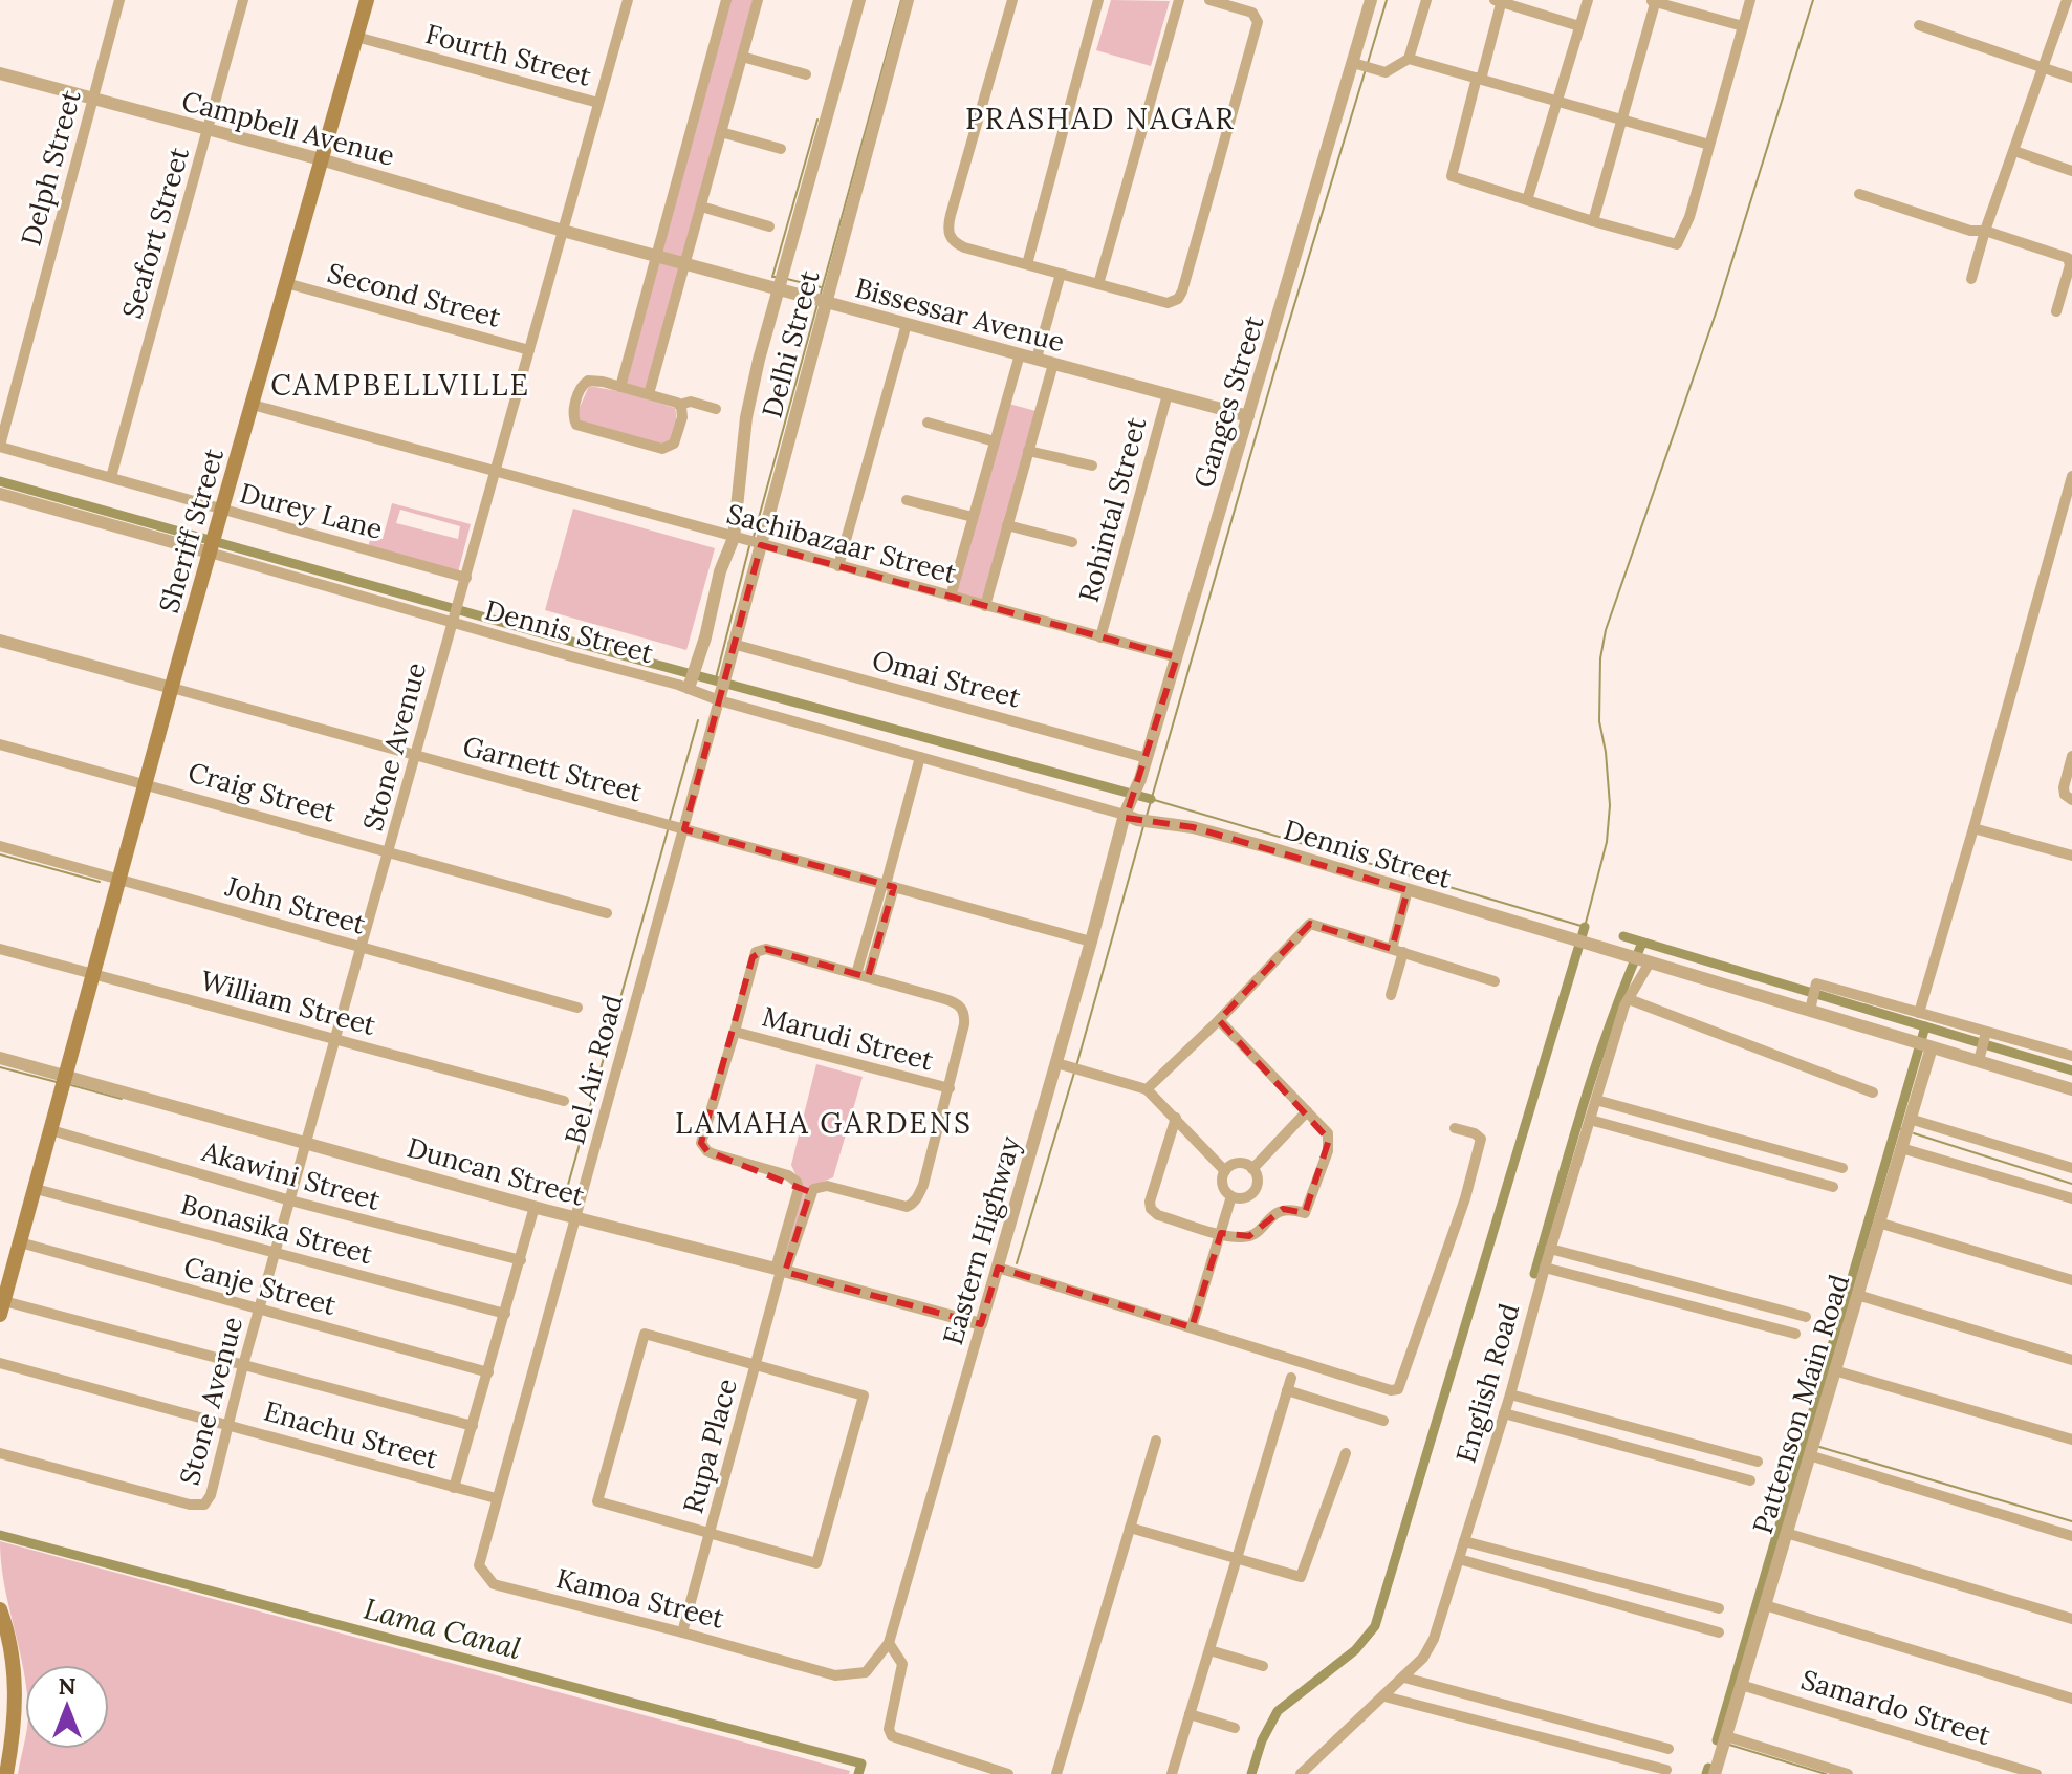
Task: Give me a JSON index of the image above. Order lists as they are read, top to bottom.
{
  "streets": {
    "main road": ["Sheriff Street"],
    "street": [
      "Fourth Street",
      "Campbell Avenue",
      "Delph Street",
      "Seafort Street",
      "Second Street",
      "Bissessar Avenue",
      "Delhi Street",
      "Ganges Street",
      "Rohintal Street",
      "Durey Lane",
      "Sachibazaar Street",
      "Dennis Street",
      "Omai Street",
      "Stone Avenue",
      "Garnett Street",
      "Craig Street",
      "John Street",
      "William Street",
      "Marudi Street",
      "Bel Air Road",
      "Duncan Street",
      "Akawini Street",
      "Bonasika Street",
      "Eastern Highway",
      "Canje Street",
      "English Road",
      "Pattenson Main Road",
      "Enachu Street",
      "Rupa Place",
      "Kamoa Street",
      "Samardo Street"
    ]
  },
  "crossings": [
    ["Fourth Street", "Sheriff Street"],
    ["Fourth Street", "Stone Avenue"],
    ["Campbell Avenue", "Delph Street"],
    ["Campbell Avenue", "Seafort Street"],
    ["Campbell Avenue", "Bissessar Avenue"],
    ["Campbell Avenue", "Sheriff Street"],
    ["Campbell Avenue", "Stone Avenue"],
    ["Delph Street", "Durey Lane"],
    ["Seafort Street", "Durey Lane"],
    ["Second Street", "Sheriff Street"],
    ["Second Street", "Stone Avenue"],
    ["Bissessar Avenue", "Delhi Street"],
    ["Bissessar Avenue", "Ganges Street"],
    ["Bissessar Avenue", "Rohintal Street"],
    ["Bissessar Avenue", "Stone Avenue"],
    ["Delhi Street", "Sachibazaar Street"],
    ["Delhi Street", "Dennis Street"],
    ["Delhi Street", "Omai Street"],
    ["Delhi Street", "Bel Air Road"],
    ["Ganges Street", "Sachibazaar Street"],
    ["Ganges Street", "Dennis Street"],
    ["Ganges Street", "Omai Street"],
    ["Ganges Street", "Eastern Highway"],
    ["Rohintal Street", "Sachibazaar Street"],
    ["Durey Lane", "Sheriff Street"],
    ["Durey Lane", "Stone Avenue"],
    ["Sheriff Street", "Sachibazaar Street"],
    ["Sheriff Street", "Dennis Street"],
    ["Sheriff Street", "Garnett Street"],
    ["Sheriff Street", "Craig Street"],
    ["Sheriff Street", "John Street"],
    ["Sheriff Street", "William Street"],
    ["Sheriff Street", "Duncan Street"],
    ["Sheriff Street", "Akawini Street"],
    ["Sheriff Street", "Bonasika Street"],
    ["Sheriff Street", "Canje Street"],
    ["Sachibazaar Street", "Stone Avenue"],
    ["Dennis Street", "Stone Avenue"],
    ["Dennis Street", "Bel Air Road"],
    ["Dennis Street", "Eastern Highway"],
    ["Dennis Street", "English Road"],
    ["Stone Avenue", "Garnett Street"],
    ["Stone Avenue", "Craig Street"],
    ["Stone Avenue", "John Street"],
    ["Stone Avenue", "William Street"],
    ["Stone Avenue", "Duncan Street"],
    ["Stone Avenue", "Akawini Street"],
    ["Stone Avenue", "Bonasika Street"],
    ["Stone Avenue", "Canje Street"],
    ["Stone Avenue", "Enachu Street"],
    ["Garnett Street", "Bel Air Road"],
    ["Garnett Street", "Eastern Highway"],
    ["Bel Air Road", "Duncan Street"],
    ["Bel Air Road", "Enachu Street"],
    ["Bel Air Road", "Kamoa Street"],
    ["Duncan Street", "Eastern Highway"],
    ["Duncan Street", "Rupa Place"],
    ["Eastern Highway", "Kamoa Street"],
    ["Pattenson Main Road", "Samardo Street"],
    ["Enachu Street", "Kamoa Street"],
    ["Rupa Place", "Kamoa Street"]
  ],
  "districts": ["PRASHAD NAGAR", "CAMPBELLVILLE", "LAMAHA GARDENS"],
  "water": ["Lama Canal"],
  "north": "top"
}
